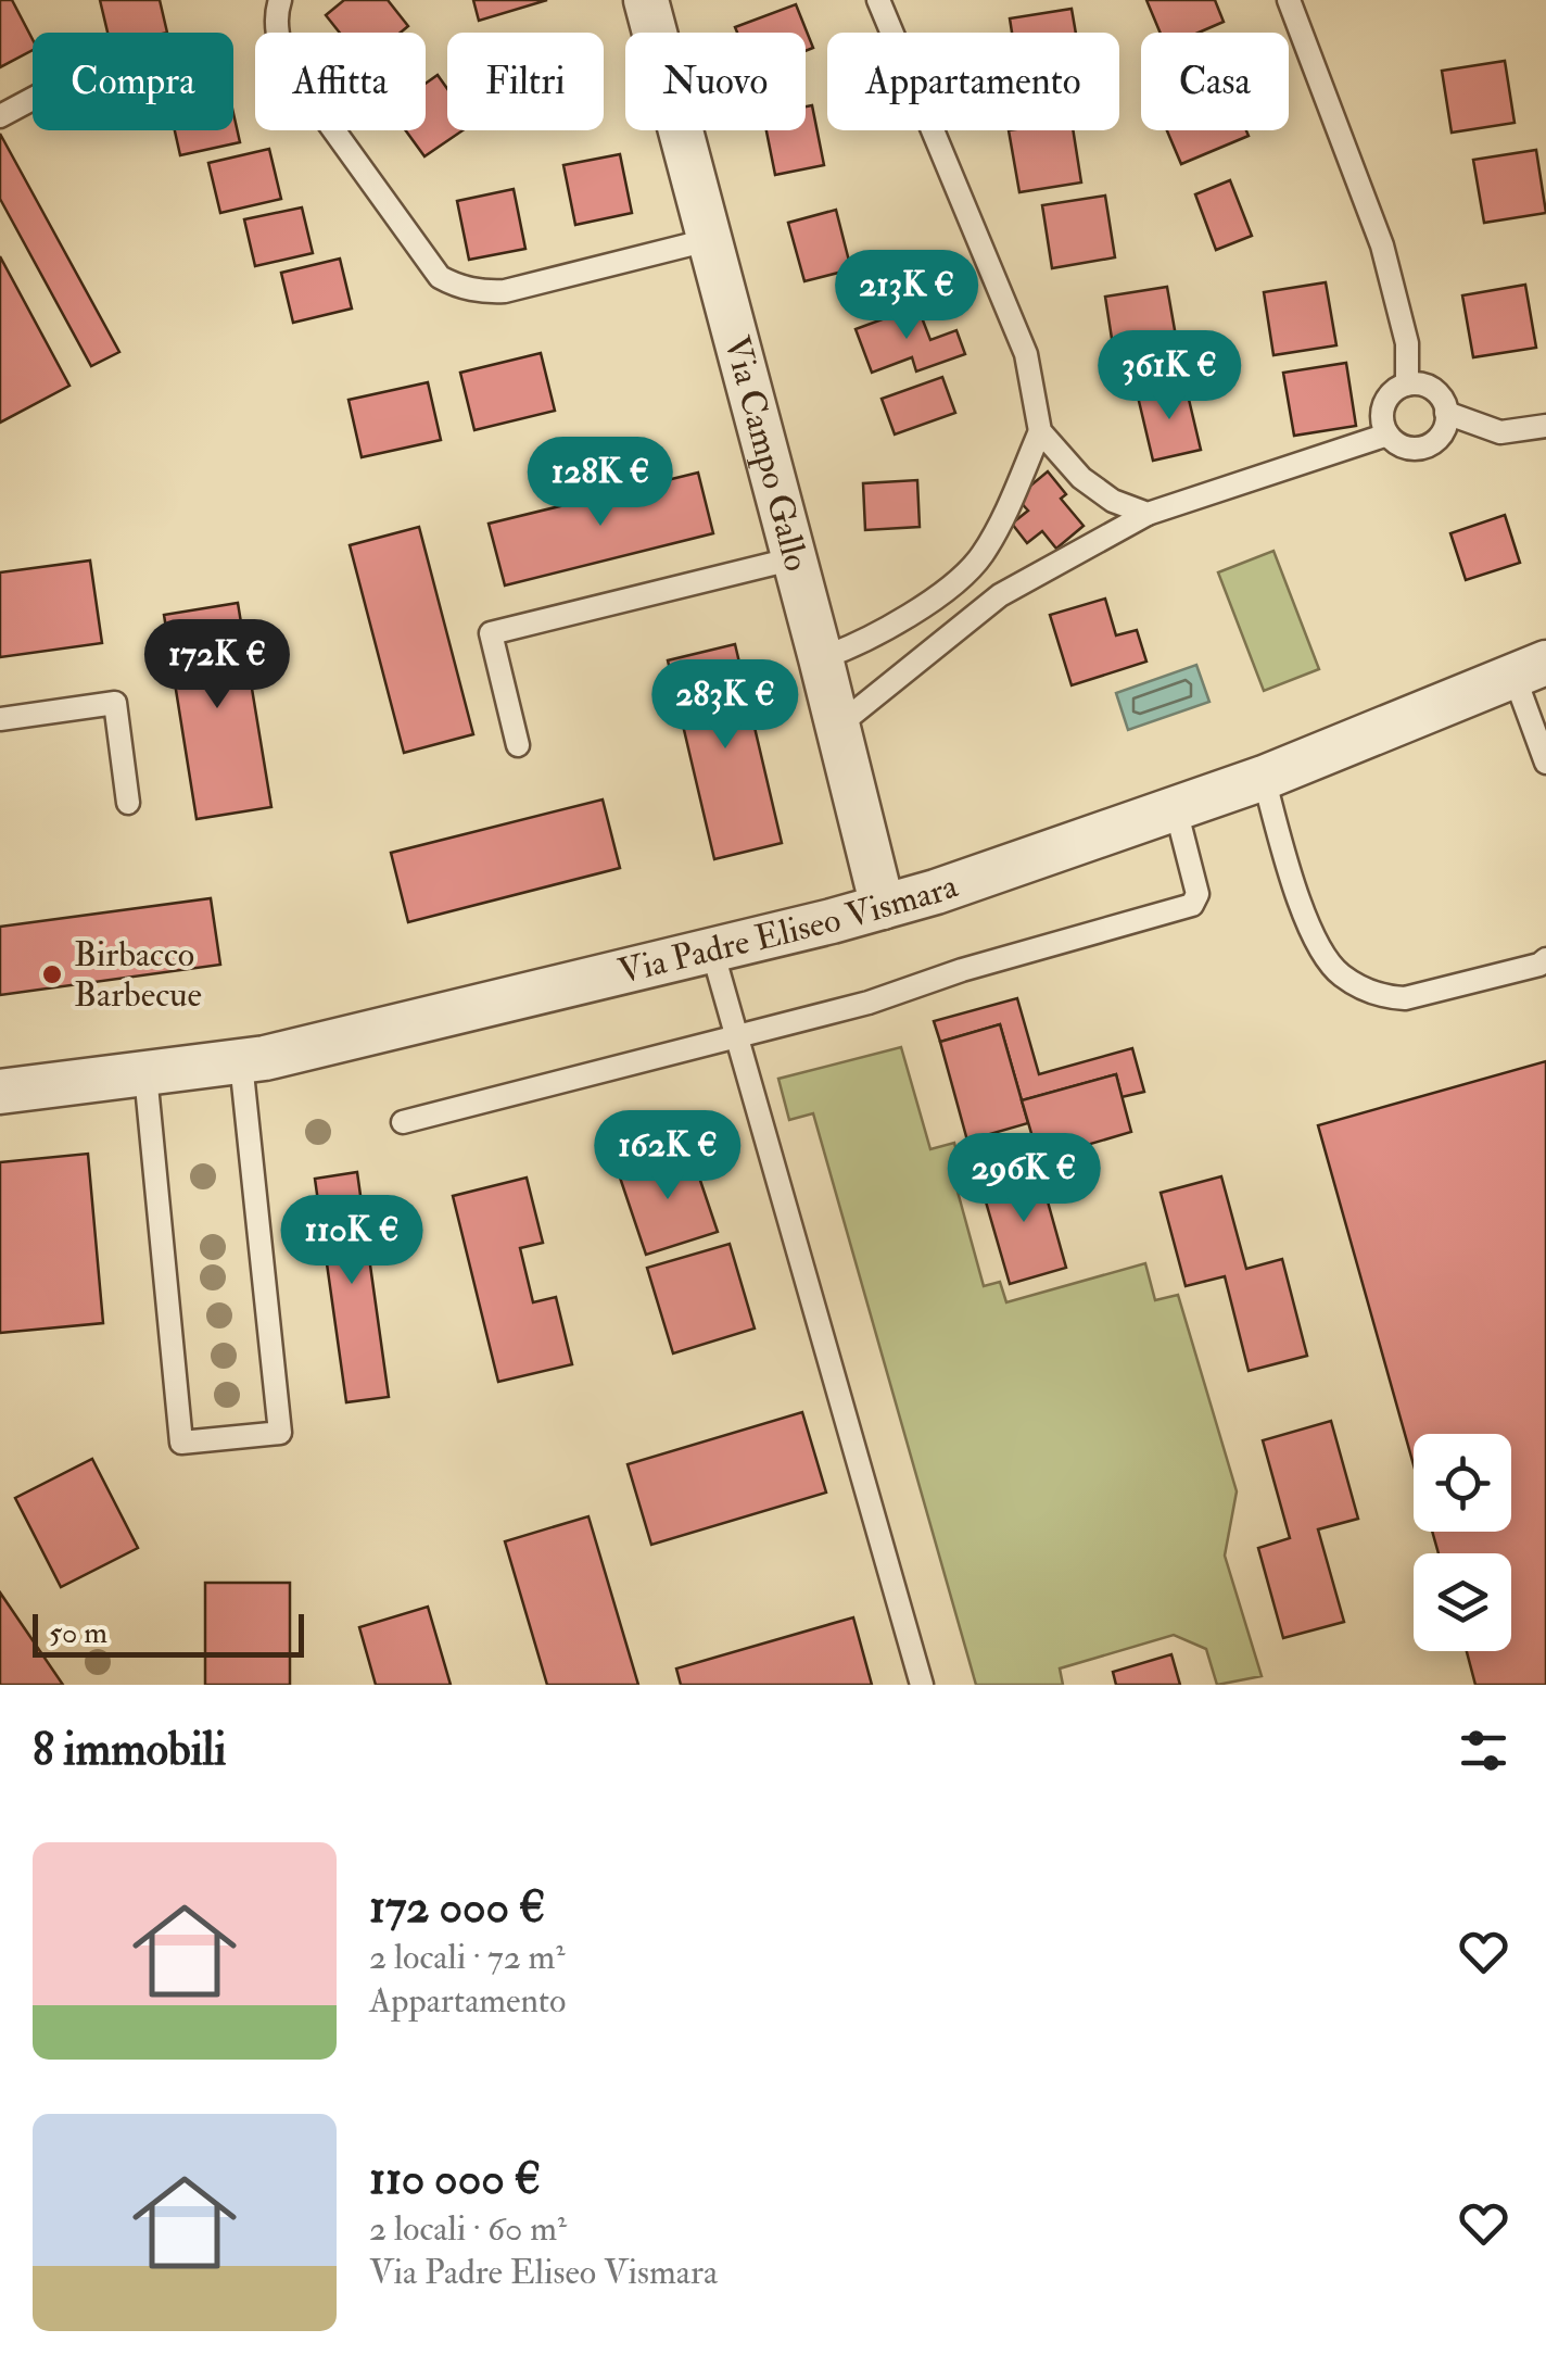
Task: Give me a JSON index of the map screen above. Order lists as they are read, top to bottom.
{
  "streets": {
    "street": ["Via Campo Gallo", "Via Padre Eliseo Vismara"]
  },
  "crossings": [
    ["Via Campo Gallo", "Via Padre Eliseo Vismara"]
  ],
  "places": ["Birbacco Barbecue"],
  "scale_bar": "50 m",
  "page": {
    "chip": [
      "Compra",
      "Affitta",
      "Filtri",
      "Nuovo",
      "Appartamento",
      "Casa"
    ],
    "price": [
      "213K €",
      "361K €",
      "128K €",
      "172K €",
      "283K €",
      "162K €",
      "296K €",
      "110K €"
    ],
    "scale": "50 m",
    "heading": "8 immobili",
    "list": [
      {
        "name": "172 000 €",
        "note": "2 locali · 72 m² · Appartamento"
      },
      {
        "name": "110 000 €",
        "note": "2 locali · 60 m² · Via Padre Eliseo Vismara"
      }
    ]
  }
}
